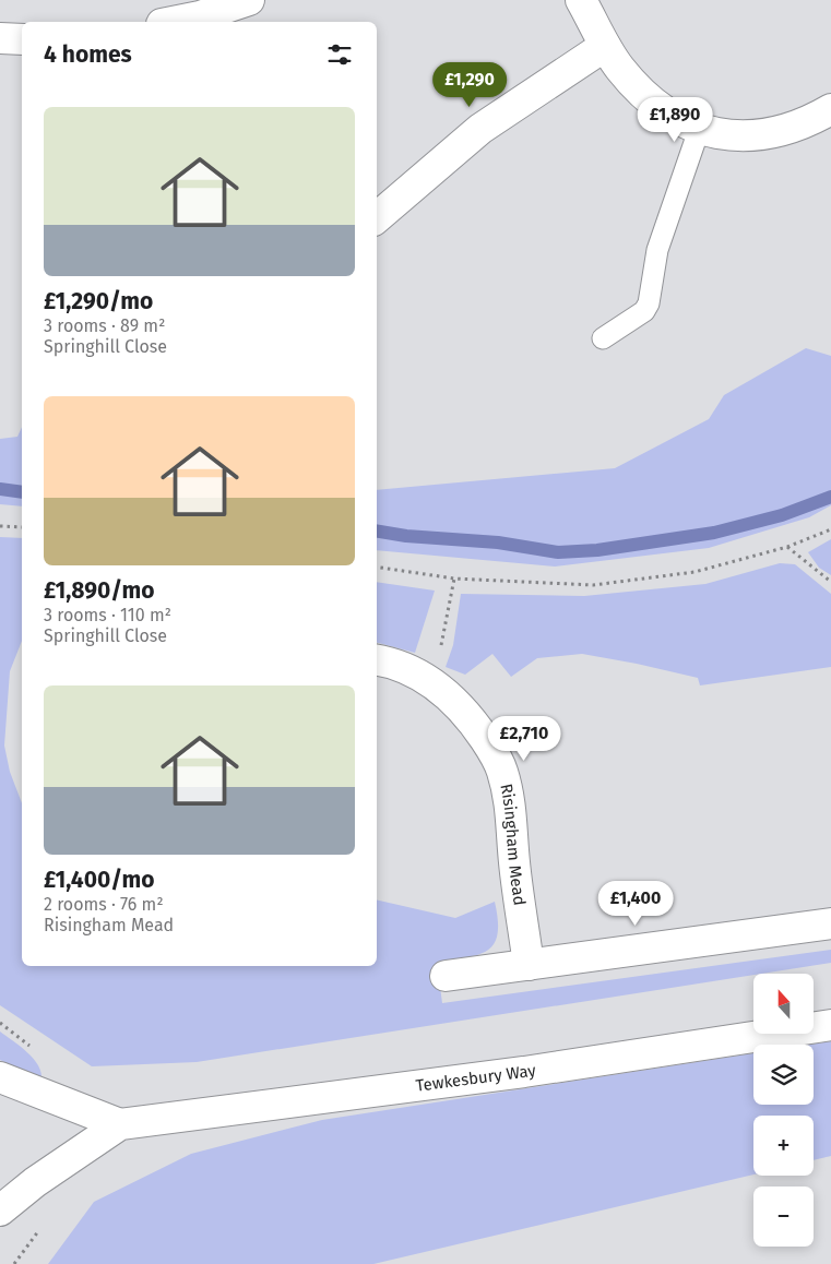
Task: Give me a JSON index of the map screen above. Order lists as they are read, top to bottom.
{
  "streets": {
    "street": ["Risingham Mead", "Tewkesbury Way"]
  },
  "north": "top",
  "page": {
    "heading": "4 homes",
    "price": [
      "£1,290",
      "£1,890",
      "£2,710",
      "£1,400"
    ],
    "list": [
      {
        "name": "£1,290/mo",
        "note": "3 rooms · 89 m² · Springhill Close"
      },
      {
        "name": "£1,890/mo",
        "note": "3 rooms · 110 m² · Springhill Close"
      },
      {
        "name": "£1,400/mo",
        "note": "2 rooms · 76 m² · Risingham Mead"
      }
    ],
    "map_buttons": ["+", "−"]
  }
}
